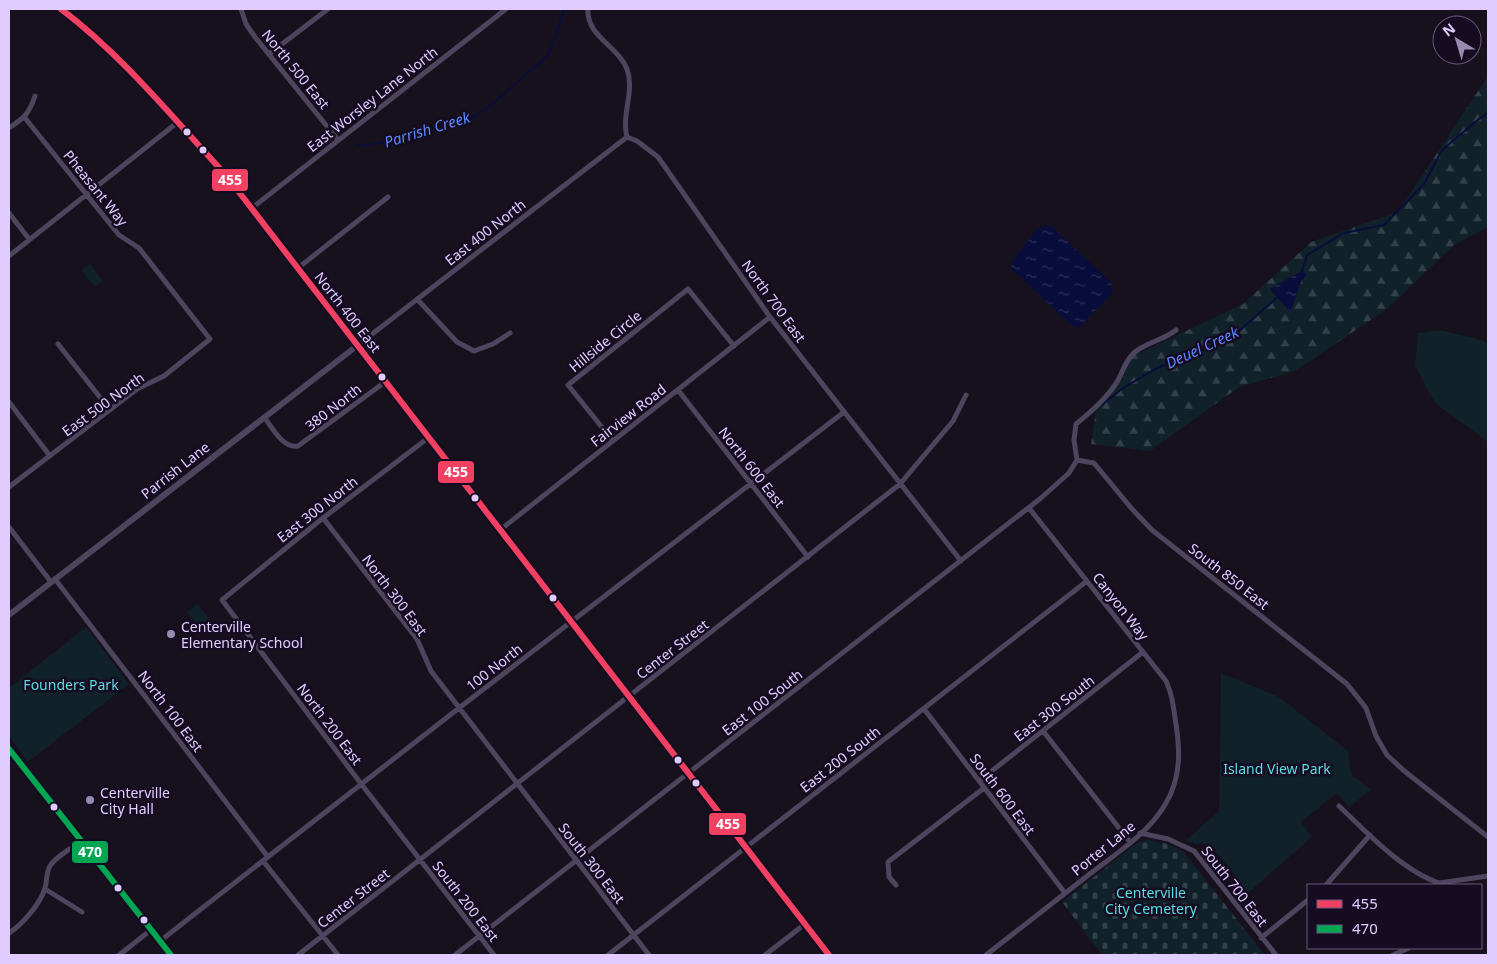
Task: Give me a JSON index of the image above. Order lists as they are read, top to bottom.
{
  "streets": {
    "street": [
      "North 500 East",
      "East Worsley Lane North",
      "Pheasant Way",
      "East 400 North",
      "North 700 East",
      "North 400 East",
      "Hillside Circle",
      "East 500 North",
      "380 North",
      "Fairview Road",
      "North 600 East",
      "Parrish Lane",
      "East 300 North",
      "South 850 East",
      "North 300 East",
      "Canyon Way",
      "Center Street",
      "100 North",
      "East 100 South",
      "East 300 South",
      "North 100 East",
      "North 200 East",
      "East 200 South",
      "South 600 East",
      "Porter Lane",
      "South 300 East",
      "South 700 East",
      "South 200 East"
    ]
  },
  "crossings": [
    ["North 500 East", "East Worsley Lane North"],
    ["East Worsley Lane North", "North 400 East"],
    ["Pheasant Way", "East 500 North"],
    ["East 400 North", "North 700 East"],
    ["East 400 North", "North 400 East"],
    ["East 400 North", "Parrish Lane"],
    ["North 700 East", "Fairview Road"],
    ["North 700 East", "Center Street"],
    ["North 700 East", "100 North"],
    ["North 400 East", "380 North"],
    ["North 400 East", "Fairview Road"],
    ["North 400 East", "Parrish Lane"],
    ["North 400 East", "East 300 North"],
    ["North 400 East", "Center Street"],
    ["North 400 East", "100 North"],
    ["North 400 East", "East 100 South"],
    ["North 400 East", "East 200 South"],
    ["Hillside Circle", "Fairview Road"],
    ["380 North", "Parrish Lane"],
    ["Fairview Road", "North 600 East"],
    ["North 600 East", "Center Street"],
    ["North 600 East", "100 North"],
    ["Parrish Lane", "North 100 East"],
    ["East 300 North", "North 300 East"],
    ["East 300 North", "North 200 East"],
    ["South 850 East", "East 100 South"],
    ["North 300 East", "Center Street"],
    ["North 300 East", "100 North"],
    ["North 300 East", "South 300 East"],
    ["Canyon Way", "East 100 South"],
    ["Canyon Way", "East 300 South"],
    ["Canyon Way", "East 200 South"],
    ["Canyon Way", "Porter Lane"],
    ["Center Street", "North 200 East"],
    ["Center Street", "South 300 East"],
    ["Center Street", "South 200 East"],
    ["100 North", "North 100 East"],
    ["100 North", "North 200 East"],
    ["East 100 South", "South 300 East"],
    ["East 100 South", "South 200 East"],
    ["East 300 South", "South 600 East"],
    ["North 200 East", "South 200 East"],
    ["East 200 South", "South 600 East"],
    ["East 200 South", "South 300 East"],
    ["South 600 East", "Porter Lane"],
    ["Porter Lane", "South 700 East"]
  ],
  "water": ["Parrish Creek", "Deuel Creek"],
  "parks": ["Founders Park", "Island View Park", "Centerville City Cemetery"],
  "places": ["Centerville Elementary School", "Centerville City Hall"],
  "lines": ["transit line 455", "transit line 470"],
  "legend": ["455", "470"],
  "north": "top left"
}
